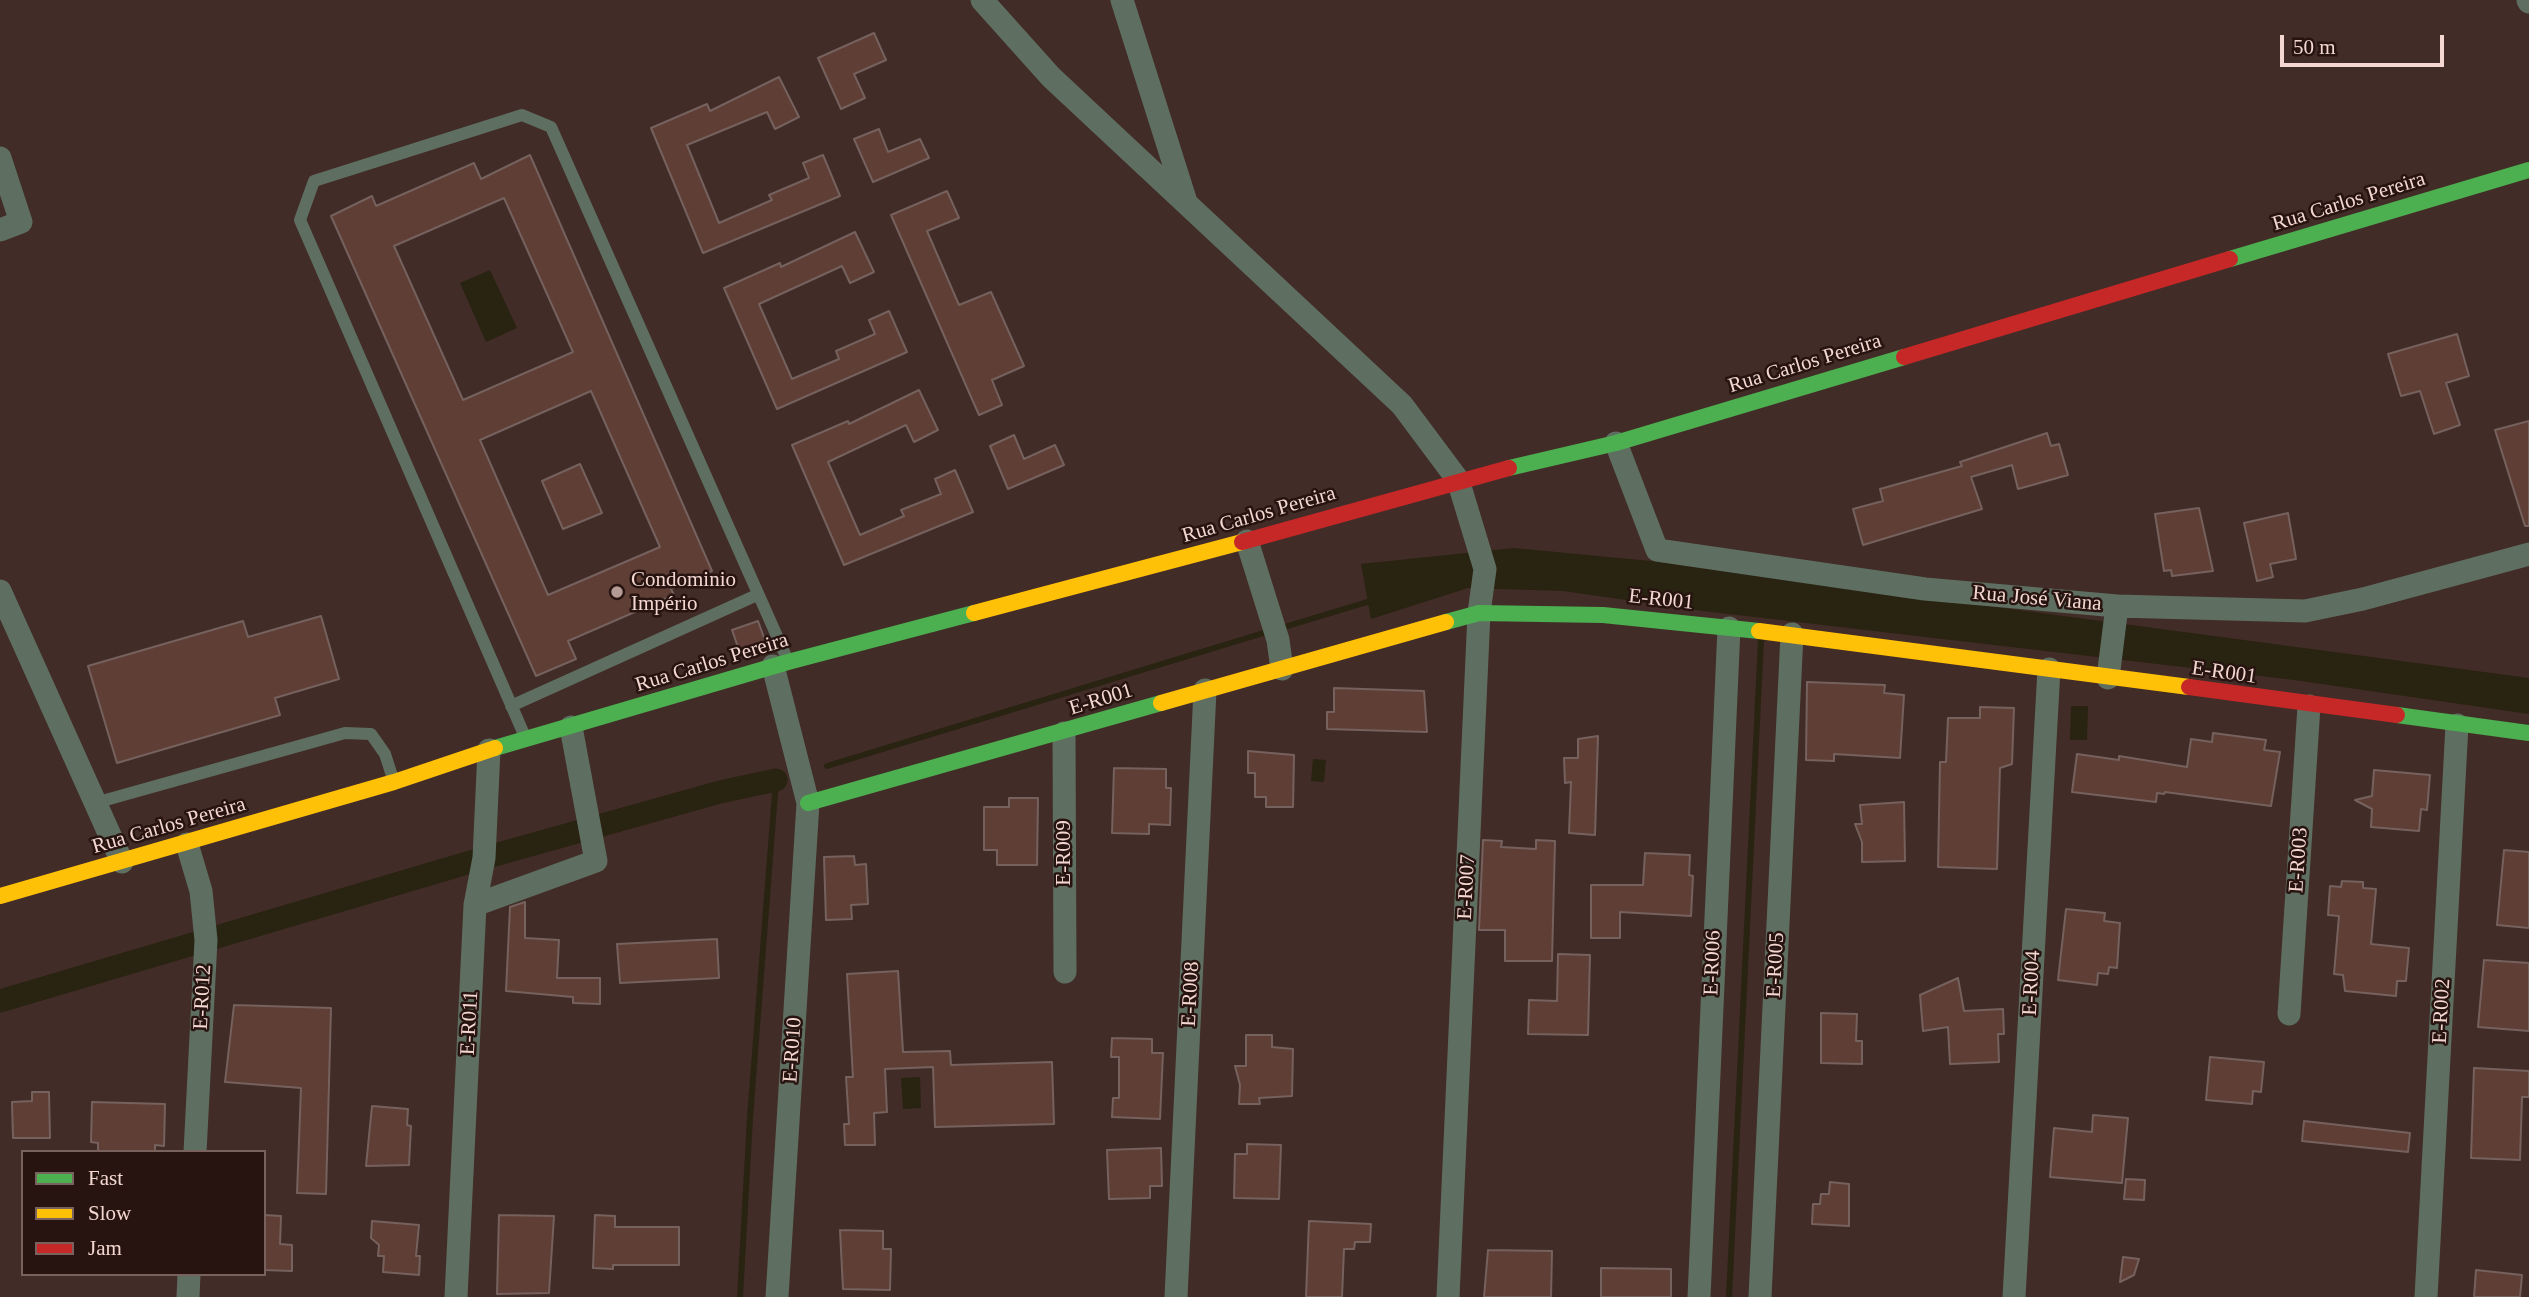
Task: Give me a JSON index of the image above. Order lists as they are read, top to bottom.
{
  "streets": {
    "street": [
      "Rua Carlos Pereira",
      "Rua José Viana",
      "E-R001",
      "E-R009",
      "E-R003",
      "E-R007",
      "E-R006",
      "E-R005",
      "E-R004",
      "E-R008",
      "E-R012",
      "E-R002",
      "E-R011",
      "E-R010"
    ]
  },
  "crossings": [
    ["Rua Carlos Pereira", "Rua José Viana"],
    ["Rua Carlos Pereira", "E-R007"],
    ["Rua Carlos Pereira", "E-R012"],
    ["Rua Carlos Pereira", "E-R011"],
    ["Rua Carlos Pereira", "E-R010"],
    ["E-R001", "E-R009"],
    ["E-R001", "E-R003"],
    ["E-R001", "E-R007"],
    ["E-R001", "E-R006"],
    ["E-R001", "E-R005"],
    ["E-R001", "E-R004"],
    ["E-R001", "E-R008"],
    ["E-R001", "E-R002"],
    ["E-R001", "E-R010"]
  ],
  "places": ["Condominio Império"],
  "legend": ["Fast", "Slow", "Jam"],
  "scale_bar": "50 m"
}
